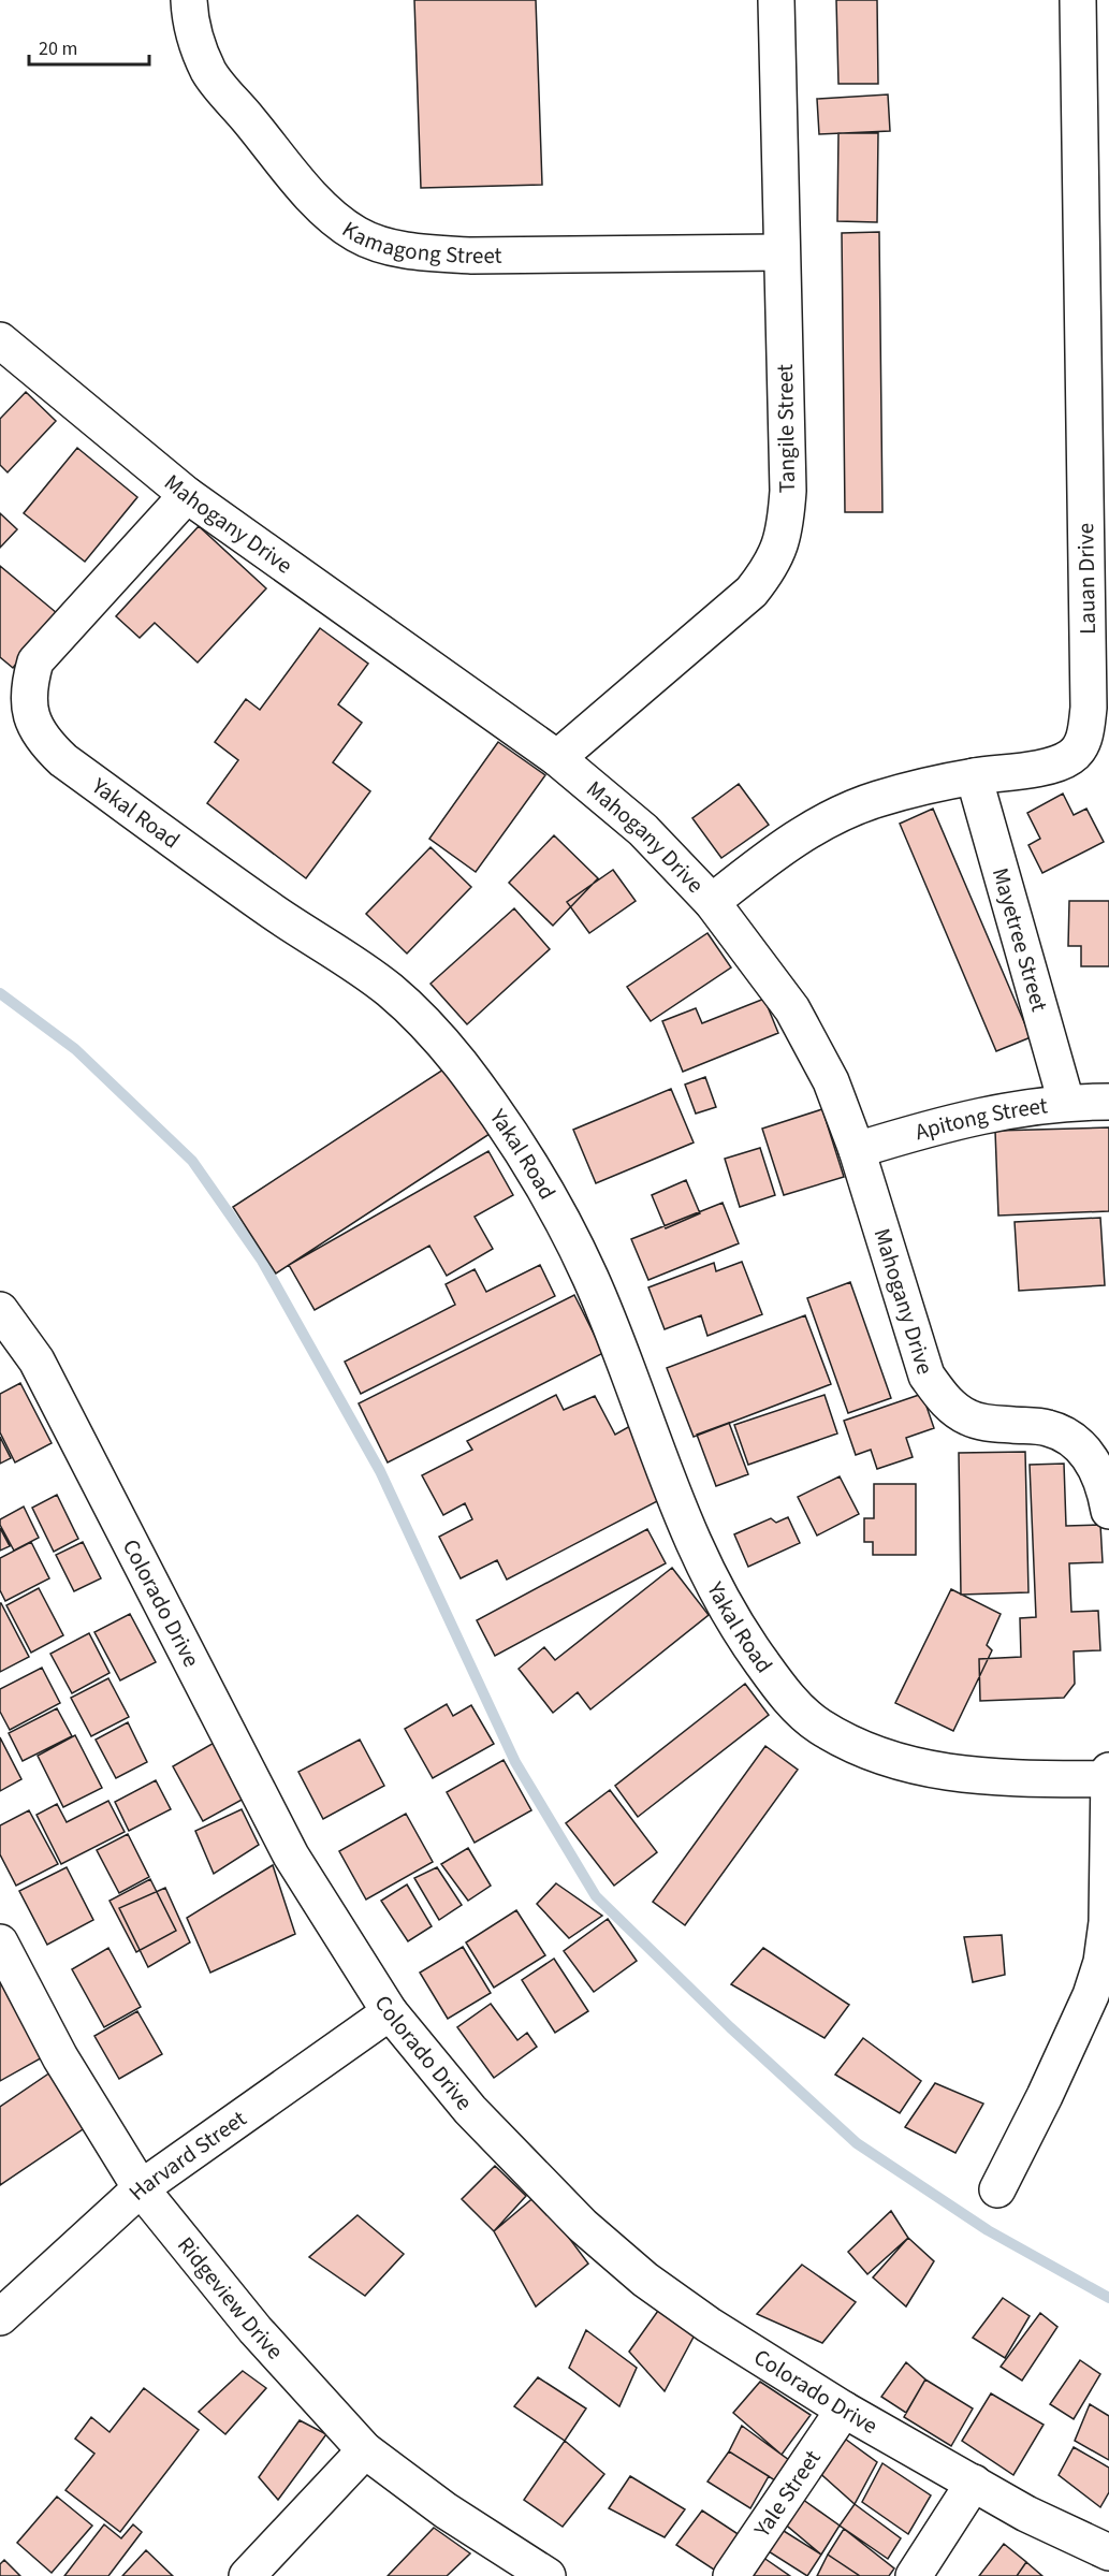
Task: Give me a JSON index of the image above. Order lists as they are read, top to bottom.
{
  "streets": {
    "street": [
      "Kamagong Street",
      "Tangile Street",
      "Mahogany Drive",
      "Lauan Drive",
      "Yakal Road",
      "Mayetree Street",
      "Apitong Street",
      "Colorado Drive",
      "Harvard Street",
      "Ridgeview Drive",
      "Yale Street"
    ]
  },
  "crossings": [
    ["Kamagong Street", "Tangile Street"],
    ["Tangile Street", "Mahogany Drive"],
    ["Mahogany Drive", "Lauan Drive"],
    ["Mahogany Drive", "Yakal Road"],
    ["Mahogany Drive", "Apitong Street"],
    ["Lauan Drive", "Mayetree Street"],
    ["Mayetree Street", "Apitong Street"],
    ["Colorado Drive", "Harvard Street"],
    ["Colorado Drive", "Yale Street"],
    ["Harvard Street", "Ridgeview Drive"]
  ],
  "scale_bar": "20 m"
}
